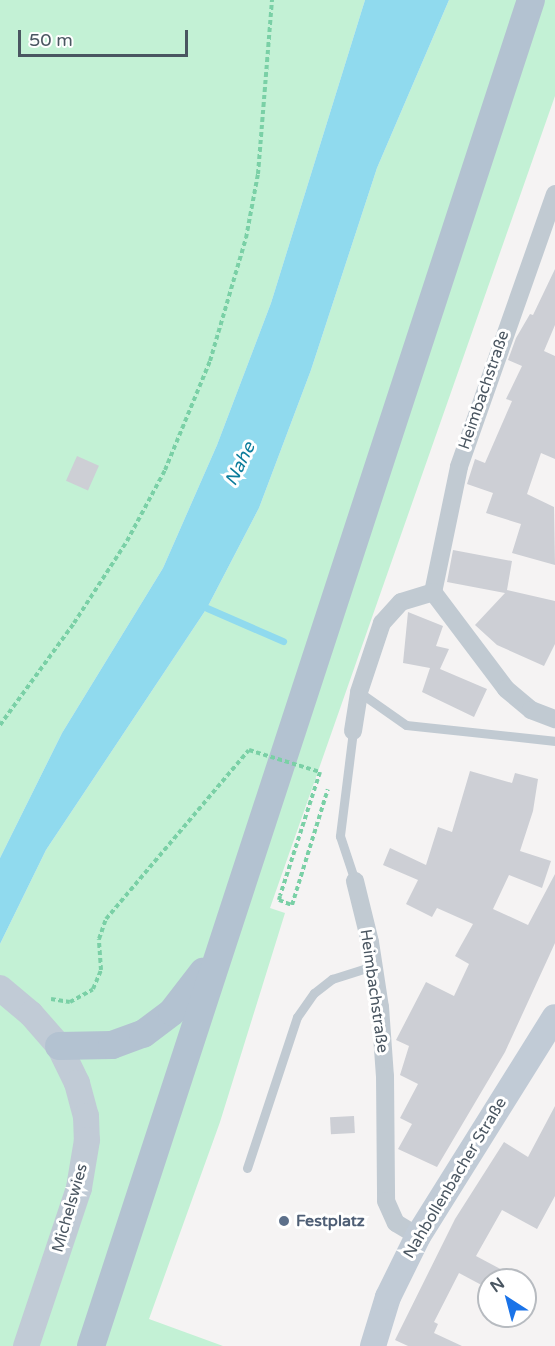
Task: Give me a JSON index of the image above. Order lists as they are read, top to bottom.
{
  "streets": {
    "street": ["Heimbachstraße", "Nahbollenbacher Straße", "Michelswies"]
  },
  "crossings": [
    ["Heimbachstraße", "Nahbollenbacher Straße"]
  ],
  "water": ["Nahe"],
  "places": ["Festplatz"],
  "scale_bar": "50 m",
  "north": "top left"
}
